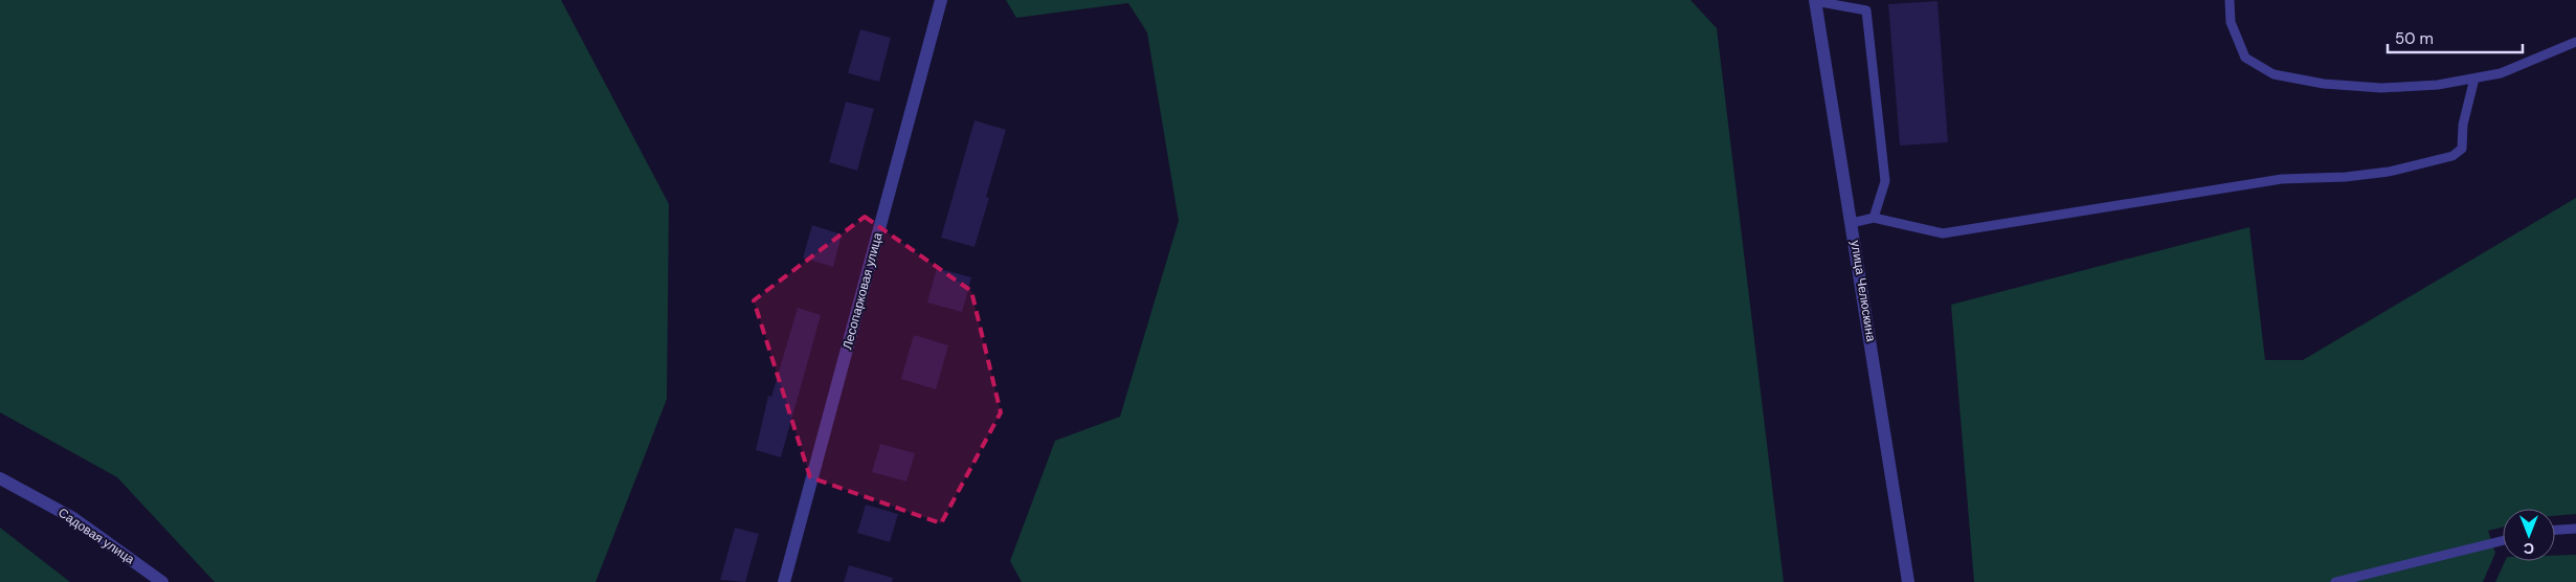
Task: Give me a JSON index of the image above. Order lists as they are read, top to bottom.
{
  "streets": {
    "street": ["Лесопарковая улица", "улица Челюскина", "Садовая улица"]
  },
  "scale_bar": "50 m",
  "north": "bottom"
}
